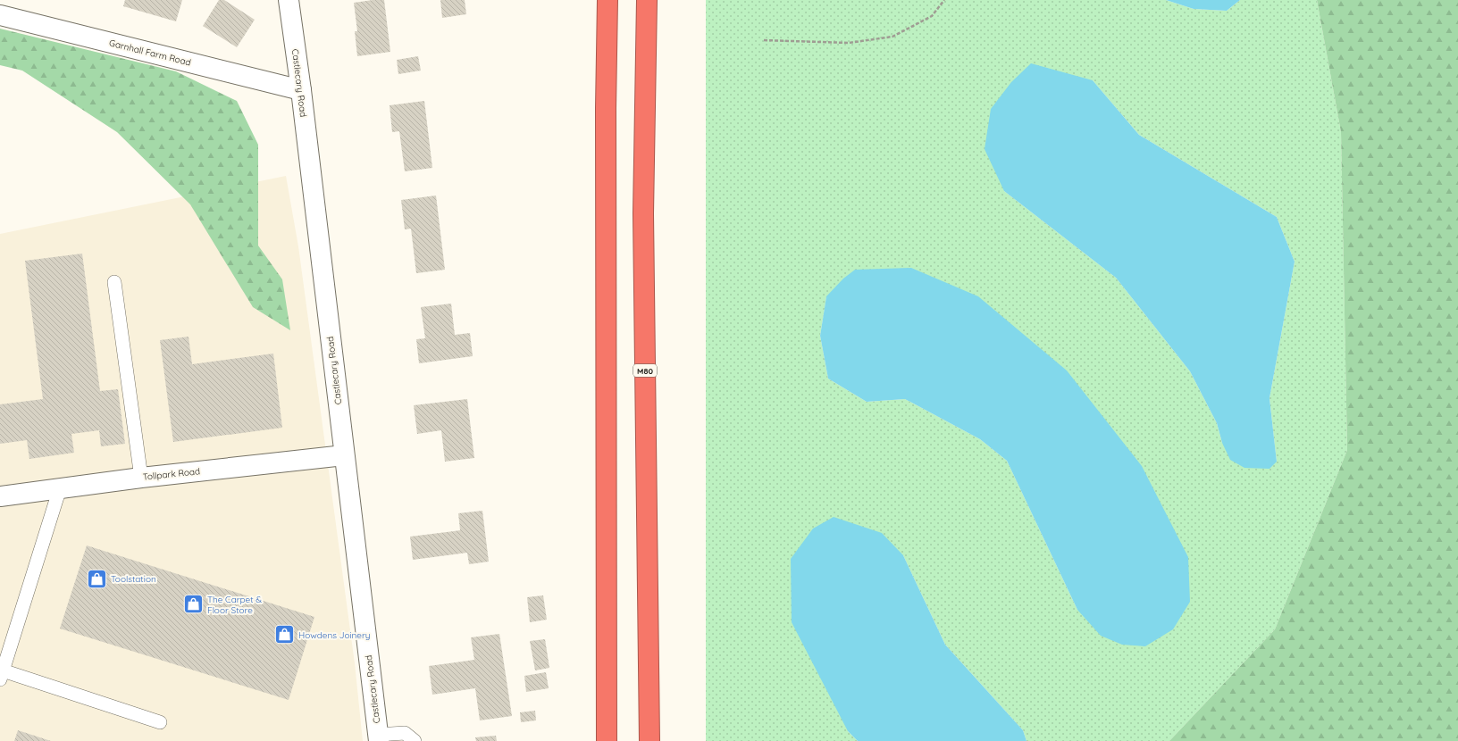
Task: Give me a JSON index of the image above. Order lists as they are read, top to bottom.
{
  "streets": {
    "highway": ["M80"],
    "main road": ["Garnhall Farm Road", "Castlecary Road", "Tollpark Road"]
  },
  "crossings": [
    ["Garnhall Farm Road", "Castlecary Road"],
    ["Castlecary Road", "Tollpark Road"]
  ],
  "places": {
    "shop": ["Toolstation", "The Carpet & Floor Store", "Howdens Joinery"]
  }
}
